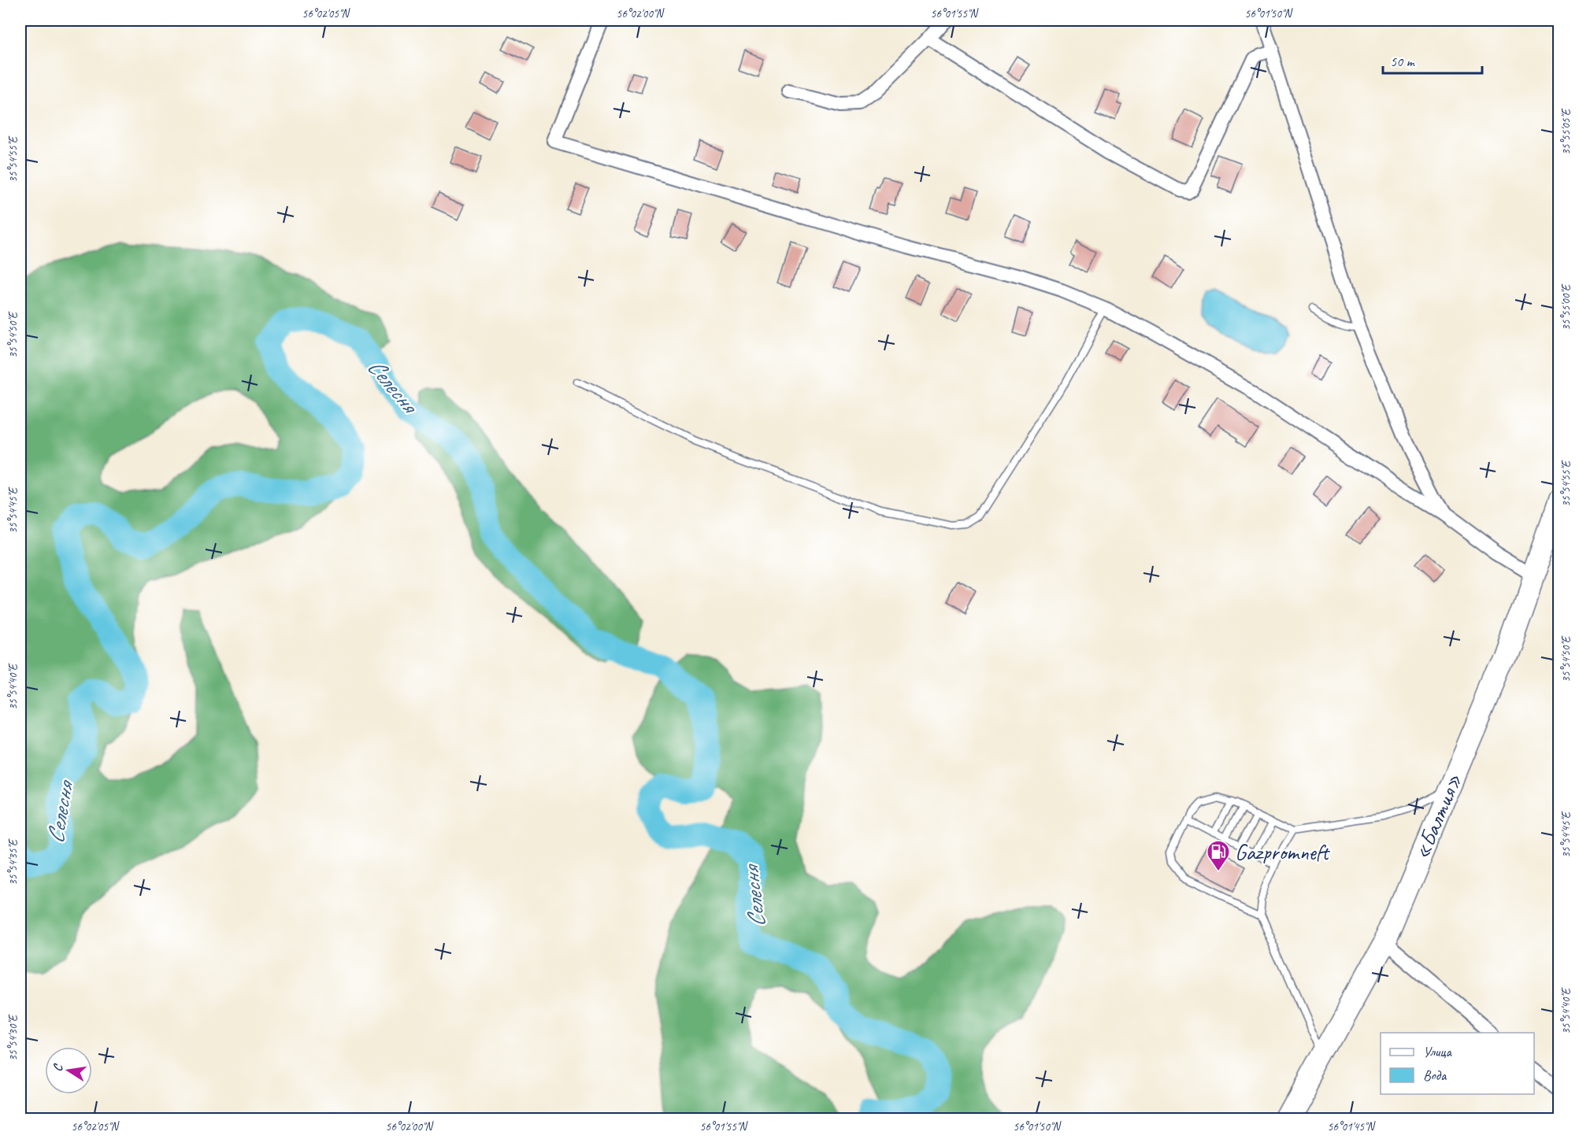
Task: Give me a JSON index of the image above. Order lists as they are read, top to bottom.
{
  "streets": {
    "highway": ["«Балтия»"]
  },
  "water": ["Селесня"],
  "places": {
    "fuel station": ["Gazpromneft"]
  },
  "legend": ["Улица", "Вода"],
  "scale_bar": "50 m",
  "north": "left",
  "coordinates": [
    "56°02'05\"N",
    "56°02'00\"N",
    "56°01'55\"N",
    "56°01'50\"N",
    "35°55'05\"E",
    "35°54'55\"E",
    "35°55'00\"E",
    "35°54'50\"E",
    "35°54'45\"E",
    "35°54'40\"E",
    "35°54'35\"E",
    "35°54'30\"E",
    "56°01'45\"N"
  ]
}
